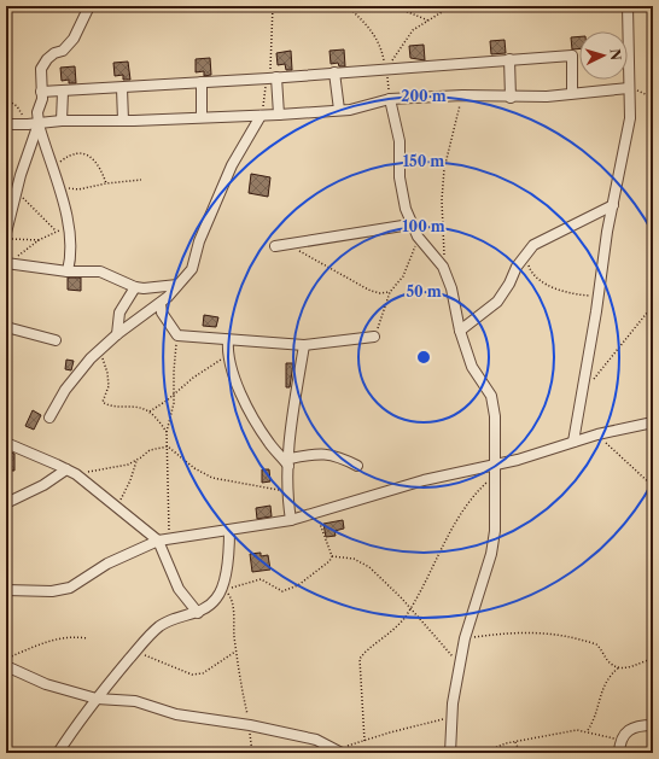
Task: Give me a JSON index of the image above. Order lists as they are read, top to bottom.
{
  "north": "right",
  "rings": [
    "200 m",
    "150 m",
    "100 m",
    "50 m"
  ]
}
